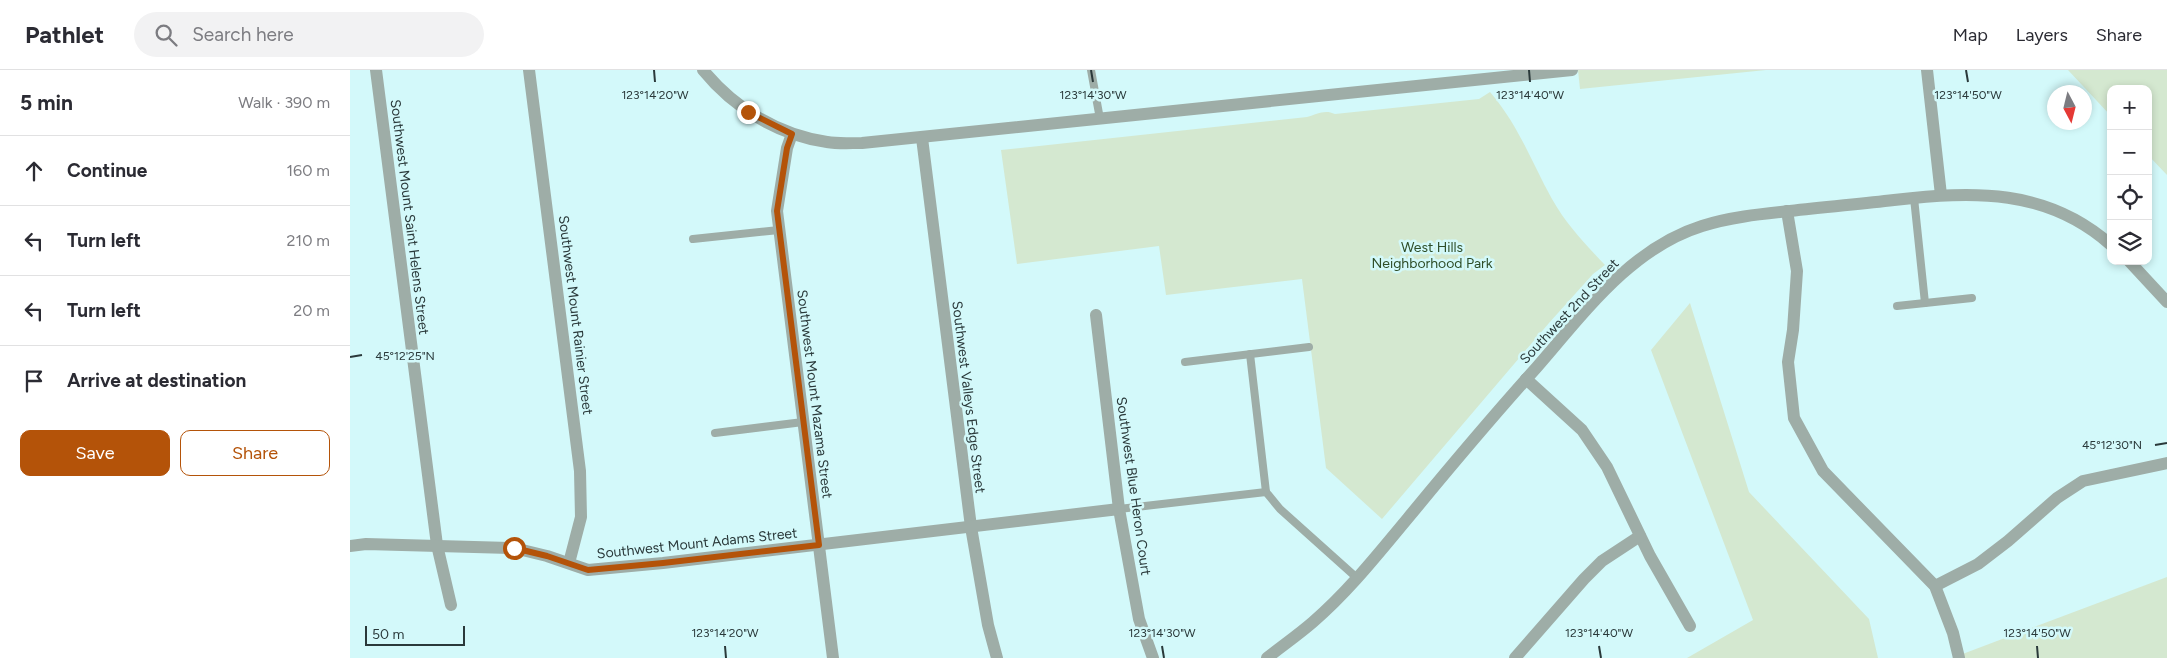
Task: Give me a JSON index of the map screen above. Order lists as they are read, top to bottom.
{
  "streets": {
    "street": [
      "Southwest Mount Saint Helens Street",
      "Southwest 2nd Street",
      "Southwest Mount Rainier Street",
      "Southwest Mount Mazama Street",
      "Southwest Valleys Edge Street",
      "Southwest Blue Heron Court",
      "Southwest Mount Adams Street"
    ]
  },
  "crossings": [
    ["Southwest Mount Saint Helens Street", "Southwest Mount Adams Street"],
    ["Southwest Mount Rainier Street", "Southwest Mount Adams Street"],
    ["Southwest Mount Mazama Street", "Southwest Mount Adams Street"],
    ["Southwest Valleys Edge Street", "Southwest Mount Adams Street"],
    ["Southwest Blue Heron Court", "Southwest Mount Adams Street"]
  ],
  "parks": ["West Hills Neighborhood Park"],
  "scale_bar": "50 m",
  "north": "bottom",
  "page": {
    "header": "Pathlet",
    "search": "Search here",
    "nav": ["Map", "Layers", "Share"],
    "heading": ["5 min", "Walk · 390 m"],
    "map_buttons": ["+", "−"],
    "list": [
      ["Continue", "160 m"],
      ["Turn left", "210 m"],
      ["Turn left", "20 m"],
      "Arrive at destination"
    ],
    "buttons": ["Save", "Share"],
    "scale": "50 m"
  },
  "coordinates": [
    "123°14'20\"W",
    "123°14'30\"W",
    "123°14'40\"W",
    "123°14'50\"W",
    "45°12'25\"N",
    "45°12'30\"N"
  ]
}
